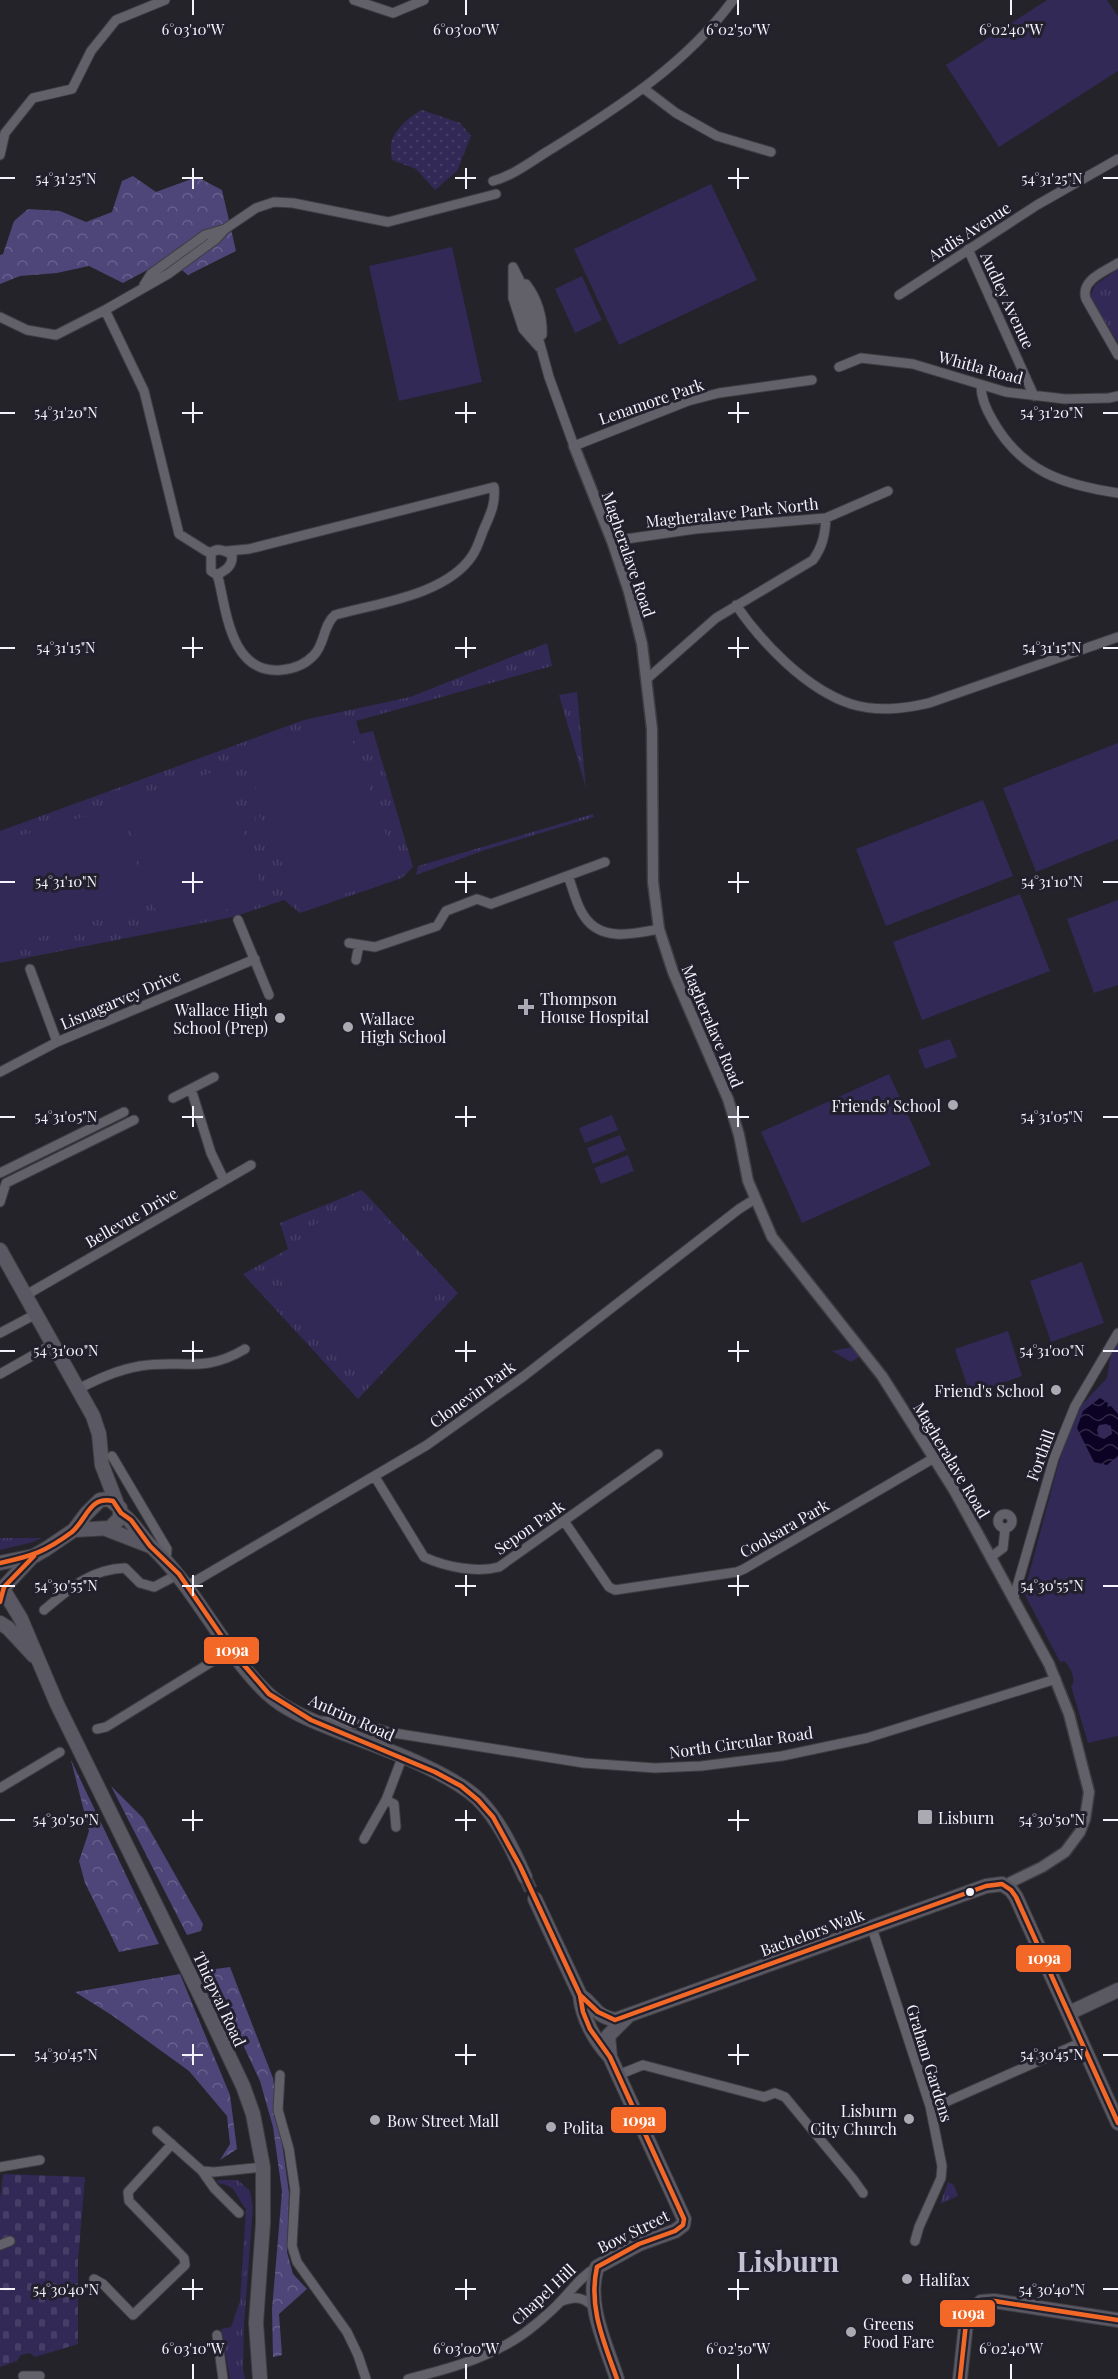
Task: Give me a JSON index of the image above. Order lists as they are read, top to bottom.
{
  "streets": {
    "main road": [
      "Antrim Road",
      "Bachelors Walk",
      "Thiepval Road",
      "Bow Street"
    ],
    "street": [
      "Ardis Avenue",
      "Audley Avenue",
      "Whitla Road",
      "Lenamore Park",
      "Magheralave Park North",
      "Magheralave Road",
      "Lisnagarvey Drive",
      "Bellevue Drive",
      "Clonevin Park",
      "Forthill",
      "Sepon Park",
      "Coolsara Park",
      "North Circular Road",
      "Graham Gardens",
      "Chapel Hill"
    ]
  },
  "crossings": [
    ["Ardis Avenue", "Audley Avenue"],
    ["Audley Avenue", "Whitla Road"],
    ["Lenamore Park", "Magheralave Road"],
    ["Magheralave Park North", "Magheralave Road"],
    ["Magheralave Road", "Clonevin Park"],
    ["Magheralave Road", "Forthill"],
    ["Magheralave Road", "Coolsara Park"],
    ["Magheralave Road", "North Circular Road"],
    ["Magheralave Road", "Bachelors Walk"],
    ["Bellevue Drive", "Antrim Road"],
    ["Clonevin Park", "Sepon Park"],
    ["Clonevin Park", "Antrim Road"],
    ["Sepon Park", "Coolsara Park"],
    ["Antrim Road", "North Circular Road"],
    ["Bachelors Walk", "Graham Gardens"],
    ["Bow Street", "Chapel Hill"]
  ],
  "districts": ["Lisburn"],
  "places": {
    "health": ["Thompson House Hospital"],
    "other": [
      "Wallace High School (Prep)",
      "Wallace High School",
      "Friends' School",
      "Friend's School",
      "Lisburn City Church",
      "Bow Street Mall",
      "Polita",
      "Halifax",
      "Greens Food Fare"
    ],
    "transit": ["Lisburn"]
  },
  "lines": ["transit line 109a"],
  "coordinates": [
    "6°03'10\"W",
    "6°03'00\"W",
    "6°02'50\"W",
    "6°02'40\"W",
    "54°31'25\"N",
    "54°31'20\"N",
    "54°31'15\"N",
    "54°31'10\"N",
    "54°31'05\"N",
    "54°31'00\"N",
    "54°30'55\"N",
    "54°30'50\"N",
    "54°30'45\"N",
    "54°30'40\"N"
  ]
}
